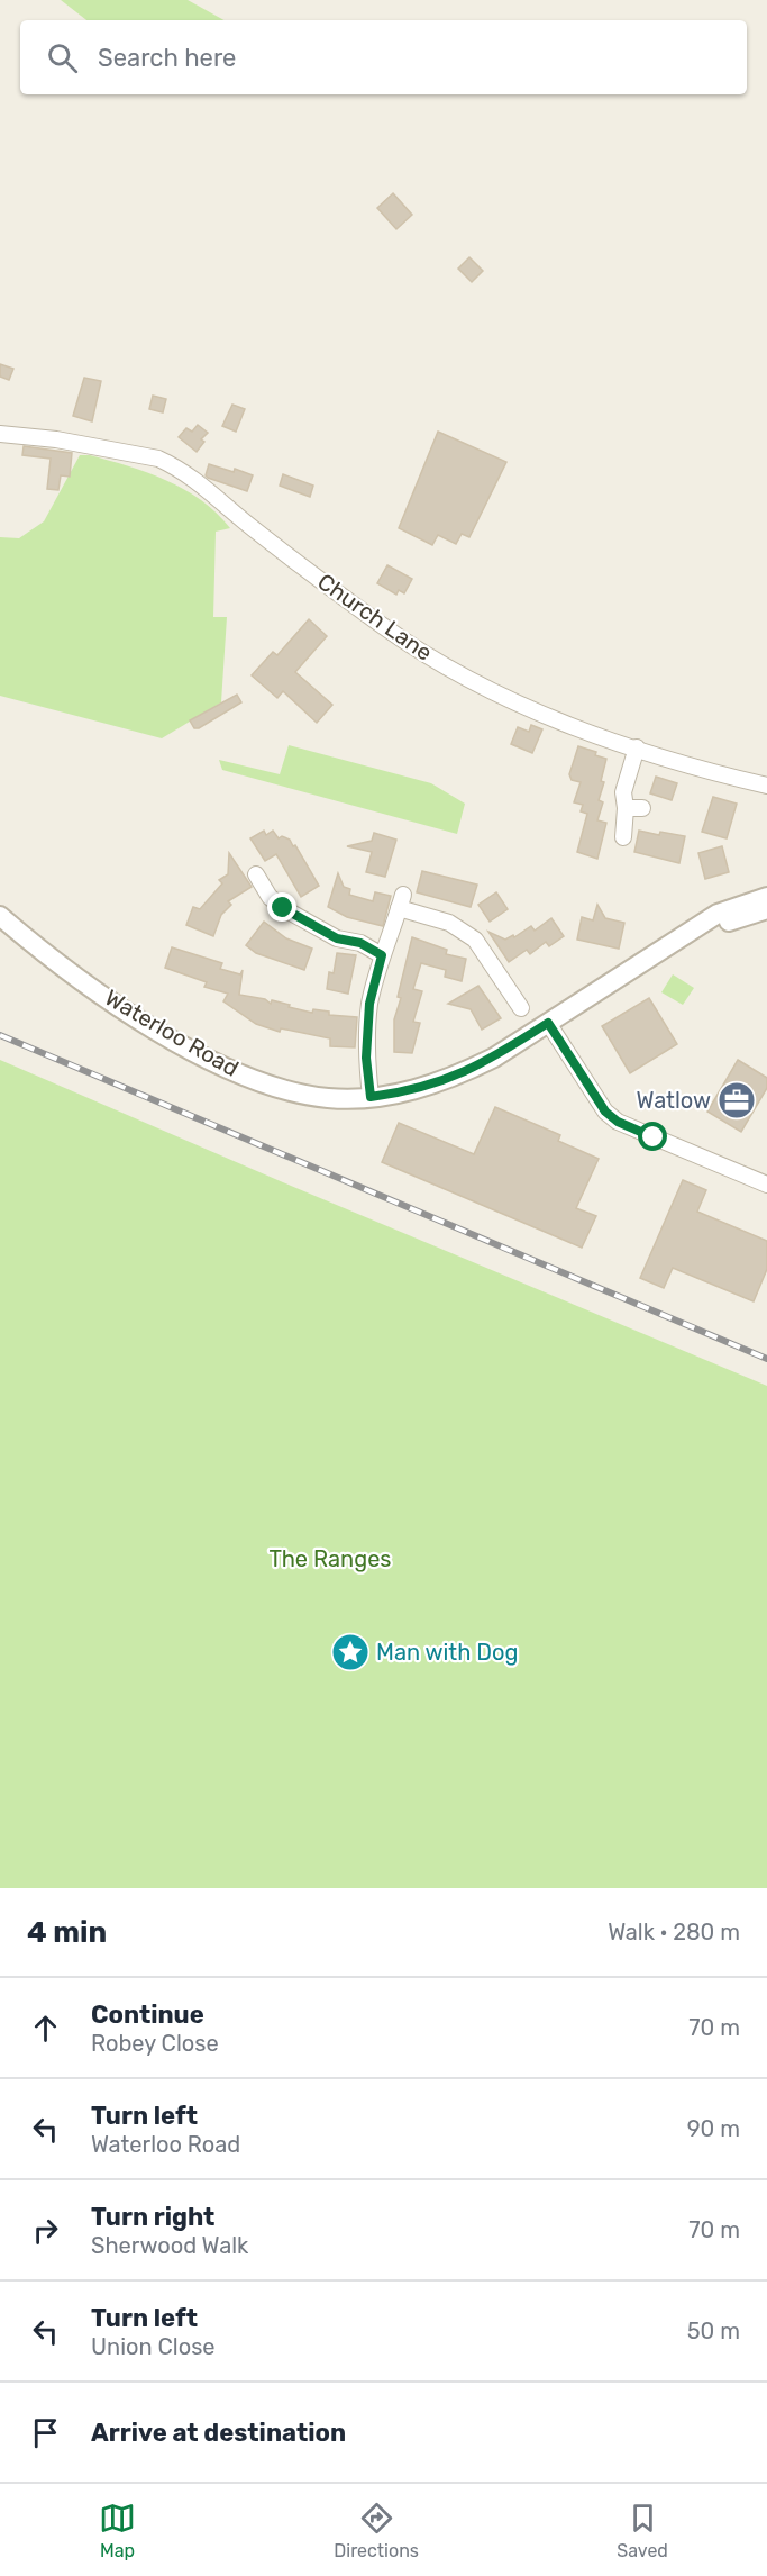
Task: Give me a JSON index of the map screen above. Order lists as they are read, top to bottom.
{
  "streets": {
    "street": ["Church Lane", "Waterloo Road"]
  },
  "parks": ["The Ranges"],
  "places": {
    "office": ["Watlow"],
    "place": ["Man with Dog"]
  },
  "page": {
    "search": "Search here",
    "heading": ["4 min", "Walk · 280 m"],
    "list": [
      ["Continue", "Robey Close", "70 m"],
      ["Turn left", "Waterloo Road", "90 m"],
      ["Turn right", "Sherwood Walk", "70 m"],
      ["Turn left", "Union Close", "50 m"],
      "Arrive at destination"
    ],
    "nav": ["Map", "Directions", "Saved"]
  }
}
